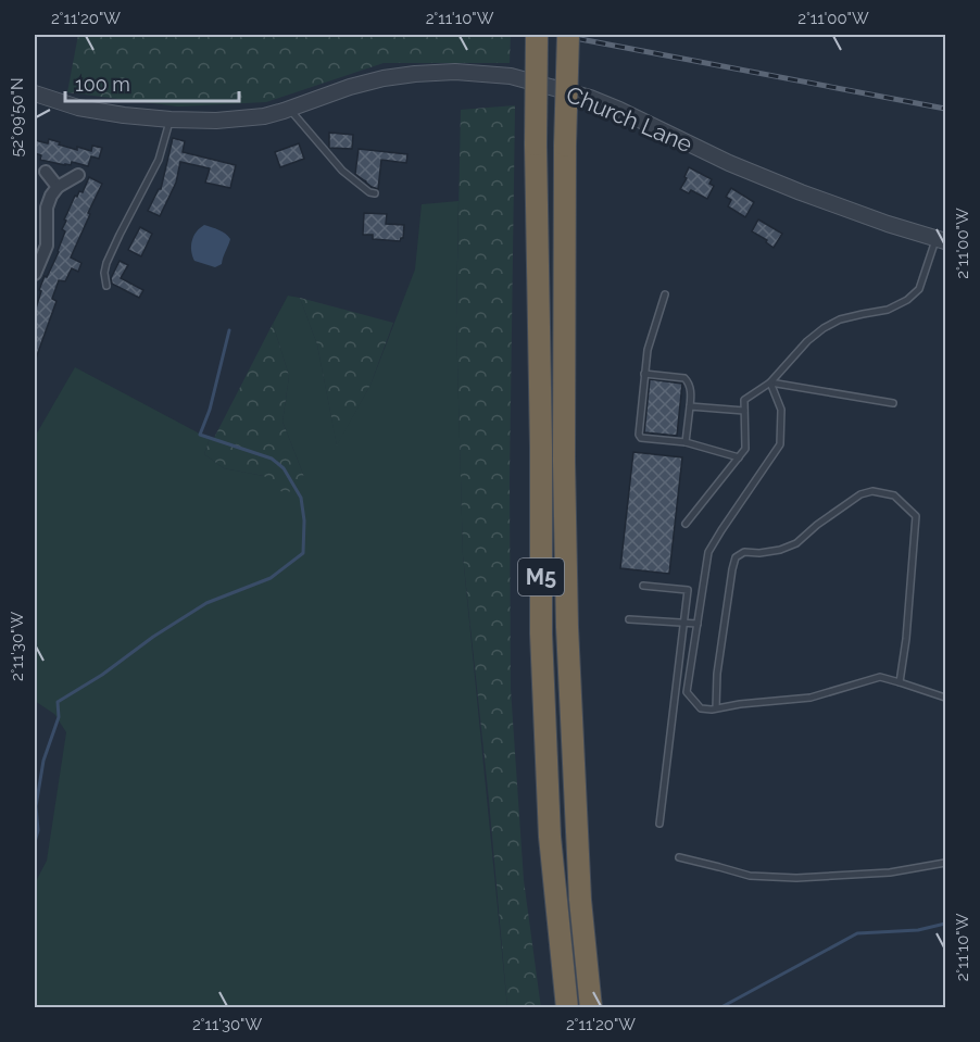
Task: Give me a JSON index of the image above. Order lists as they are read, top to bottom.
{
  "streets": {
    "highway": ["M5"],
    "street": ["Church Lane"]
  },
  "scale_bar": "100 m",
  "coordinates": [
    "2°11'20\"W",
    "2°11'10\"W",
    "2°11'00\"W",
    "52°09'50\"N",
    "2°11'30\"W"
  ]
}
